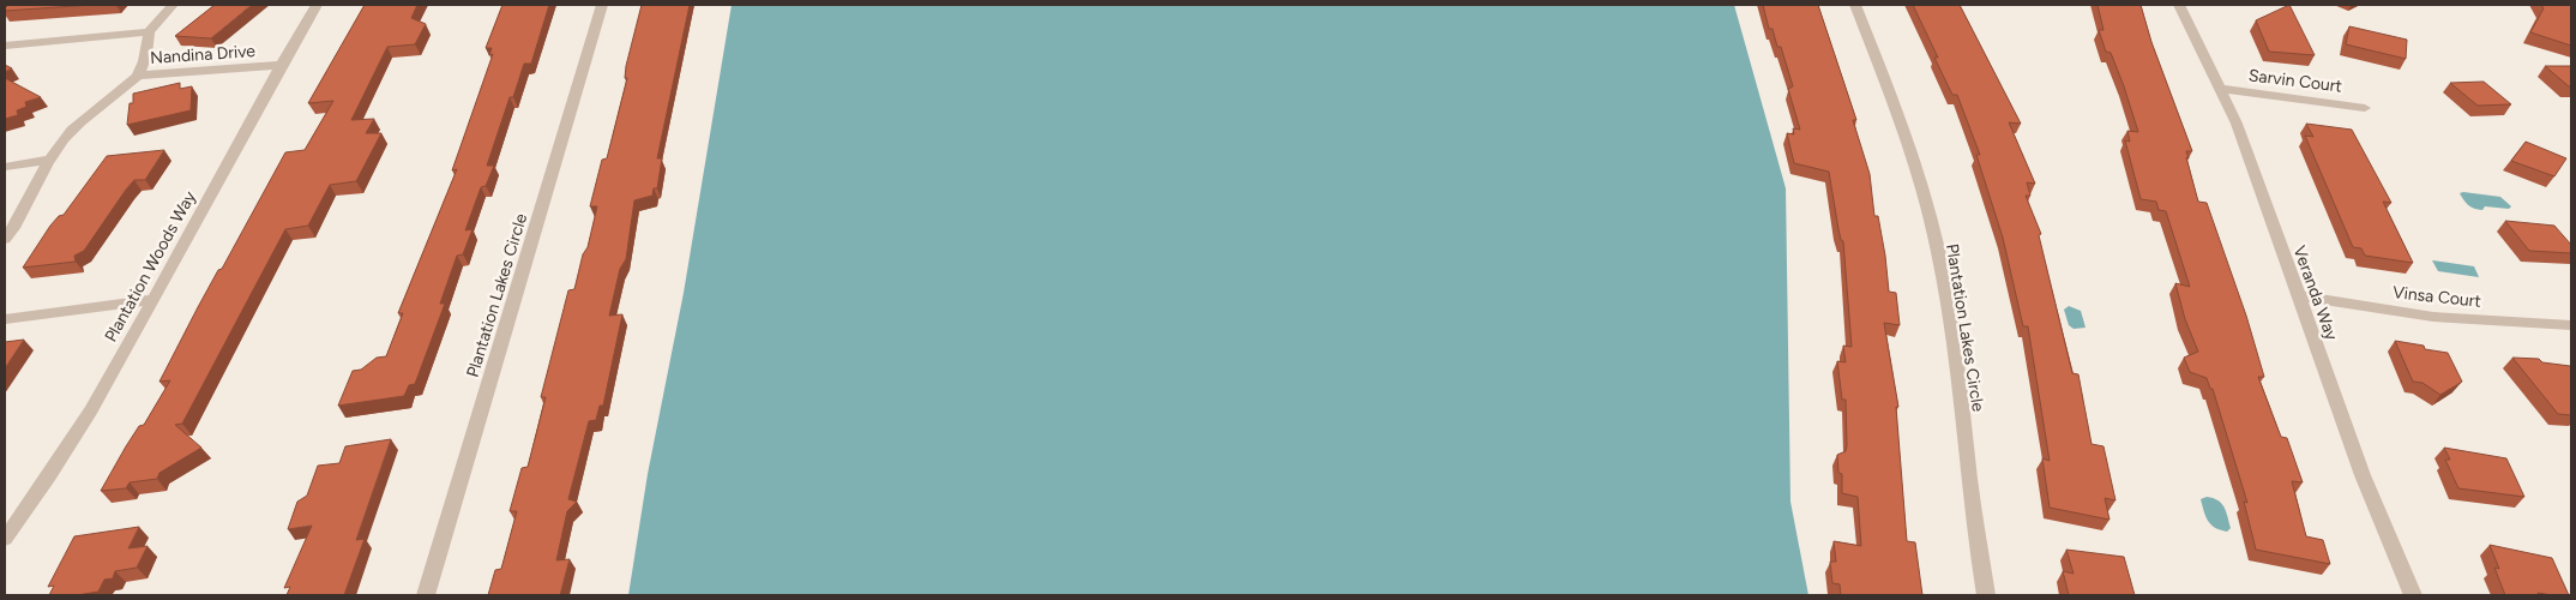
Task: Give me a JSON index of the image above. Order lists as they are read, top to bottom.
{
  "streets": {
    "street": [
      "Nandina Drive",
      "Sarvin Court",
      "Plantation Woods Way",
      "Veranda Way",
      "Plantation Lakes Circle",
      "Vinsa Court"
    ]
  },
  "crossings": [
    ["Nandina Drive", "Plantation Woods Way"],
    ["Sarvin Court", "Veranda Way"],
    ["Veranda Way", "Vinsa Court"]
  ]
}
